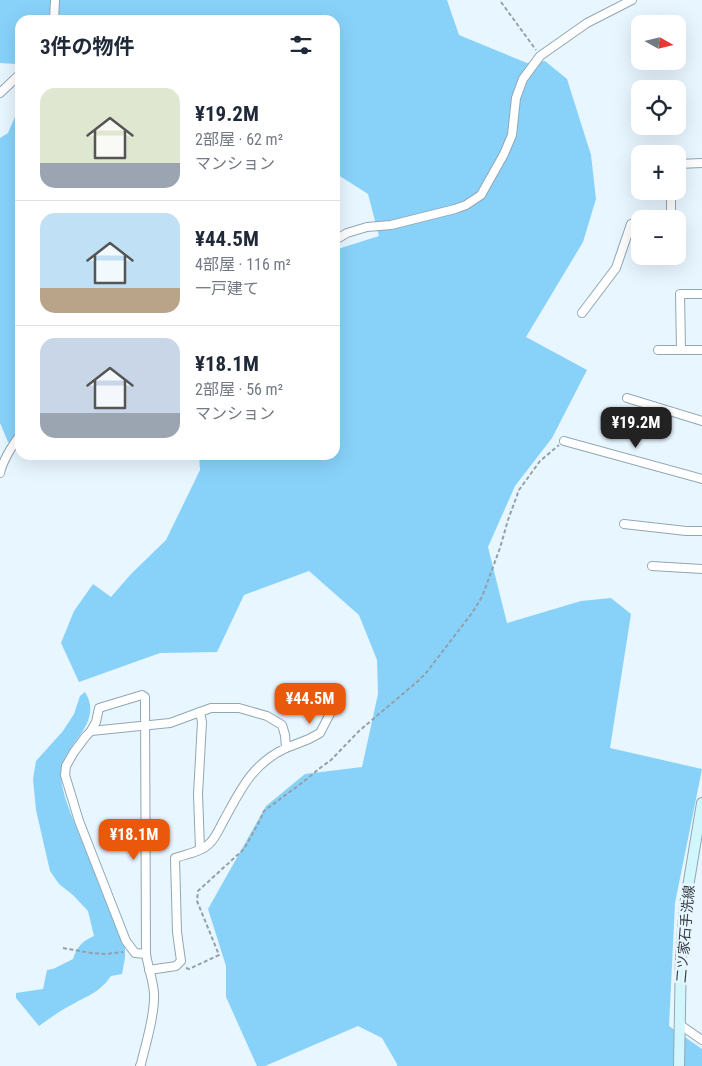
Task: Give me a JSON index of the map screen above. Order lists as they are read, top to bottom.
{
  "streets": {
    "street": ["二ツ家石手洗線"]
  },
  "north": "right",
  "page": {
    "map_buttons": ["+", "−"],
    "heading": "3件の物件",
    "list": [
      {
        "name": "¥19.2M",
        "note": "2部屋 · 62 m² · マンション"
      },
      {
        "name": "¥44.5M",
        "note": "4部屋 · 116 m² · 一戸建て"
      },
      {
        "name": "¥18.1M",
        "note": "2部屋 · 56 m² · マンション"
      }
    ],
    "price": ["¥19.2M", "¥44.5M", "¥18.1M"]
  }
}
